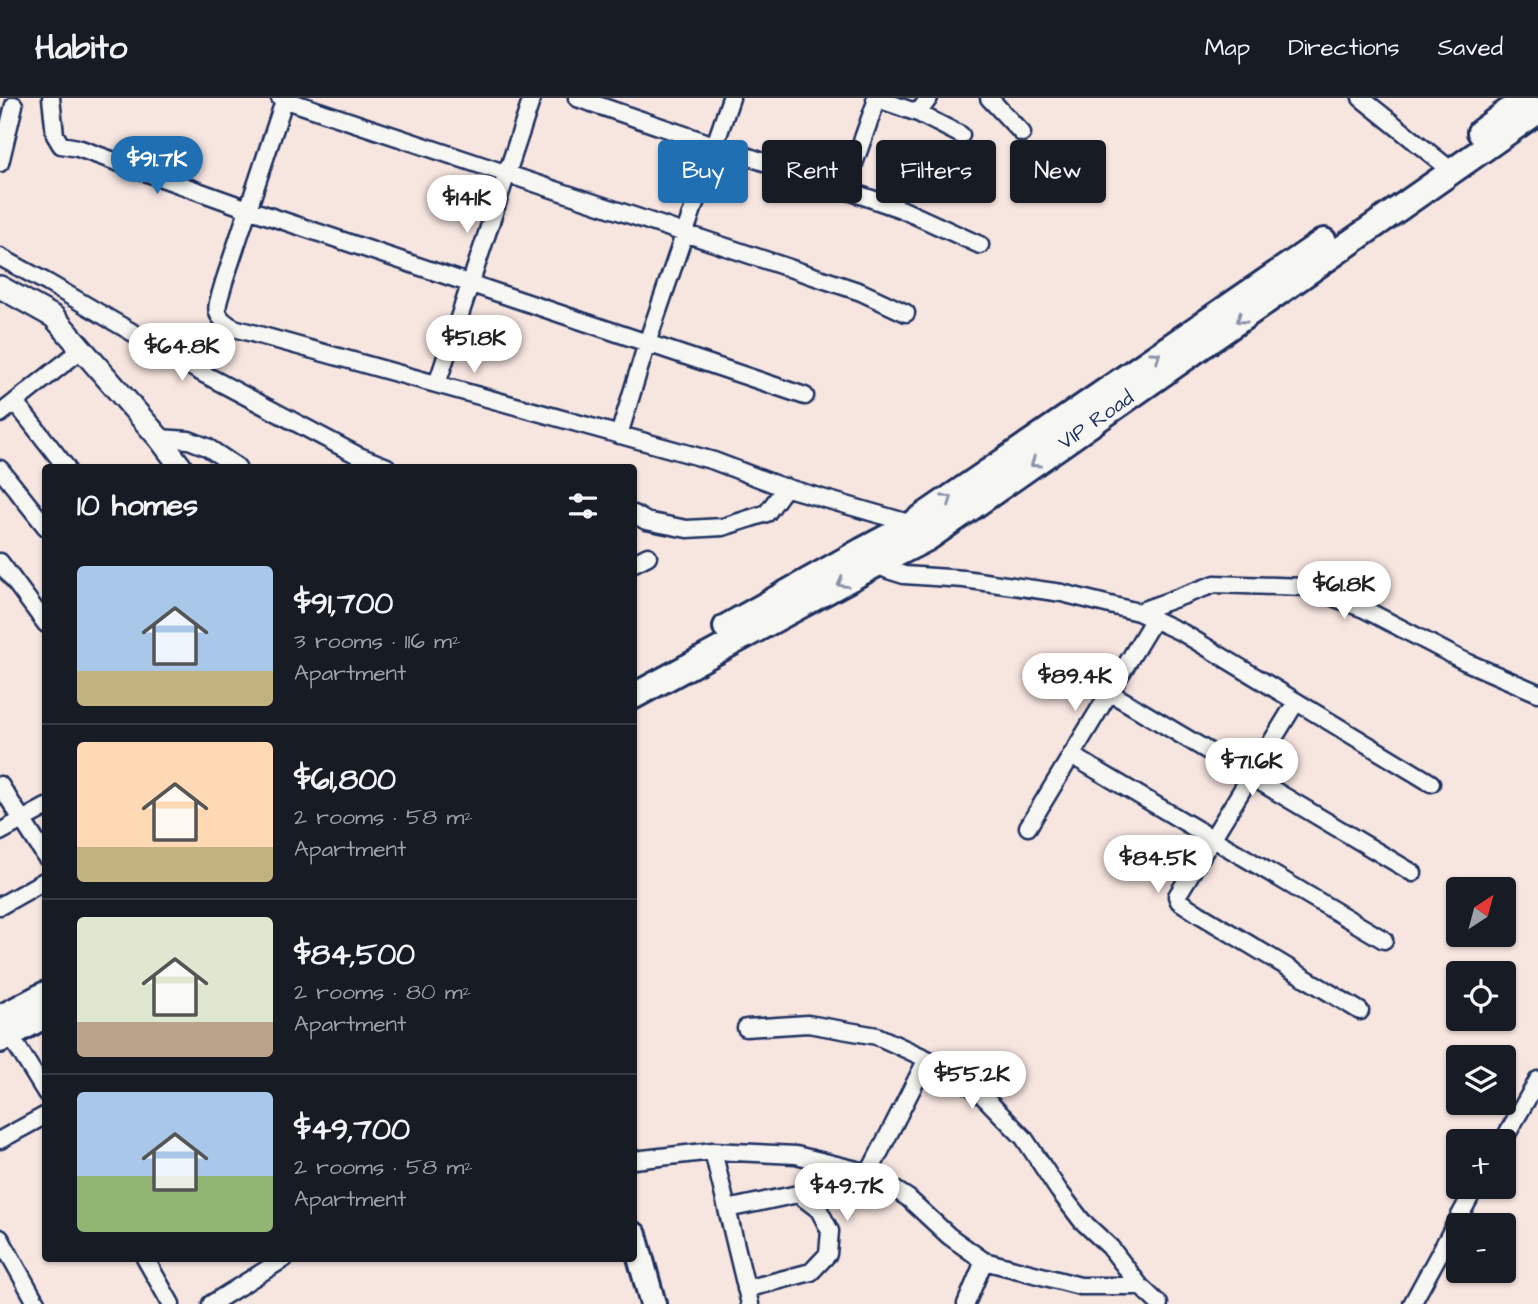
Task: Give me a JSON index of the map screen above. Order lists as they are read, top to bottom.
{
  "streets": {
    "main road": ["VIP Road"]
  },
  "north": "top right",
  "page": {
    "header": "Habito",
    "nav": ["Map", "Directions", "Saved"],
    "price": [
      "$91.7K",
      "$141K",
      "$51.8K",
      "$64.8K",
      "$61.8K",
      "$89.4K",
      "$71.6K",
      "$84.5K",
      "$55.2K",
      "$49.7K"
    ],
    "chip": [
      "Buy",
      "Rent",
      "Filters",
      "New"
    ],
    "heading": "10 homes",
    "list": [
      {
        "name": "$91,700",
        "note": "3 rooms · 116 m² · Apartment"
      },
      {
        "name": "$61,800",
        "note": "2 rooms · 58 m² · Apartment"
      },
      {
        "name": "$84,500",
        "note": "2 rooms · 80 m² · Apartment"
      },
      {
        "name": "$49,700",
        "note": "2 rooms · 58 m² · Apartment"
      }
    ],
    "map_buttons": ["+", "−"]
  }
}
